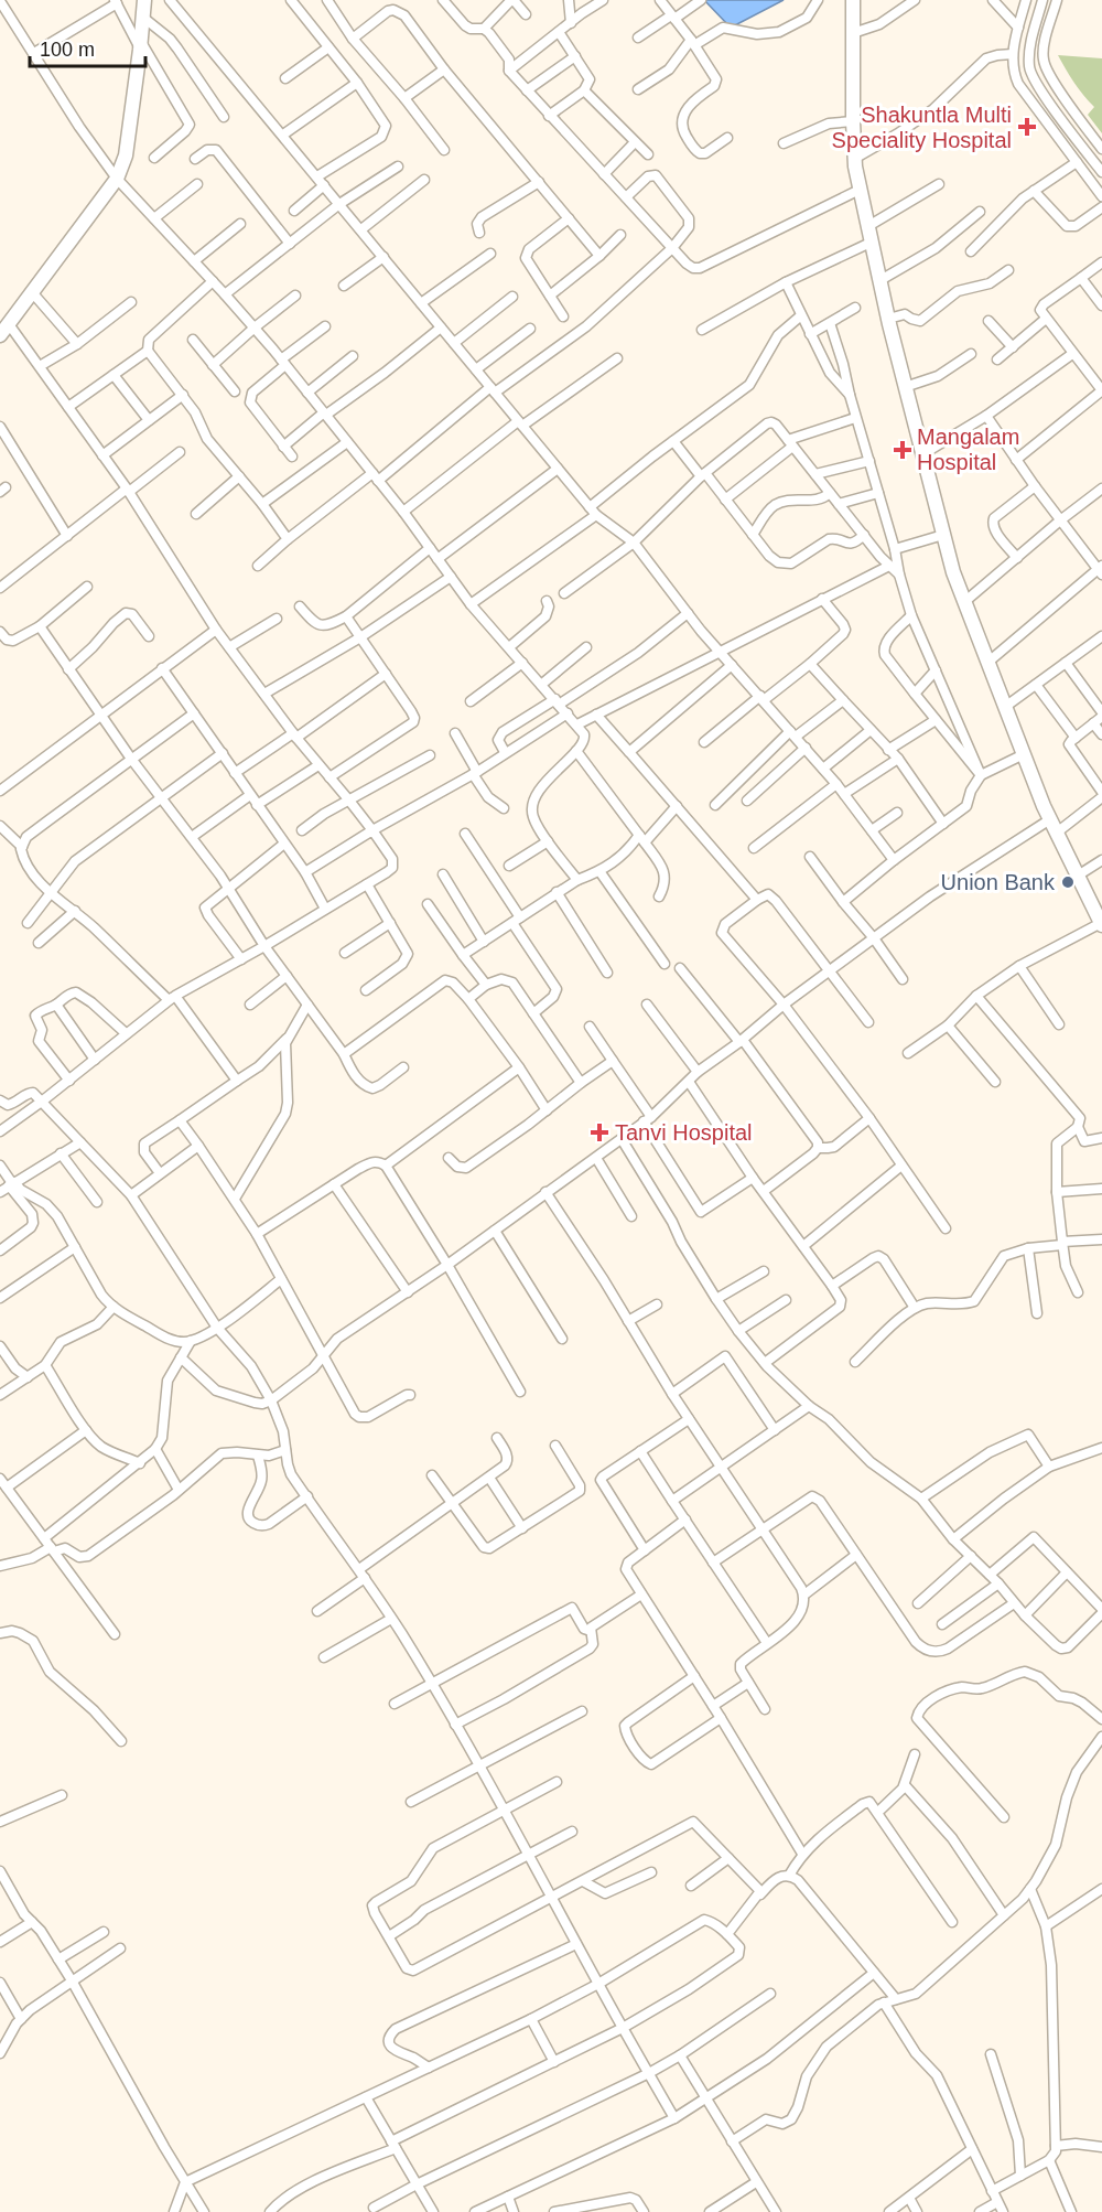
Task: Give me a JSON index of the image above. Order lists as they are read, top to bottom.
{
  "places": {
    "health": ["Shakuntla Multi Speciality Hospital", "Mangalam Hospital", "Tanvi Hospital"],
    "other": ["Union Bank"]
  },
  "scale_bar": "100 m"
}
